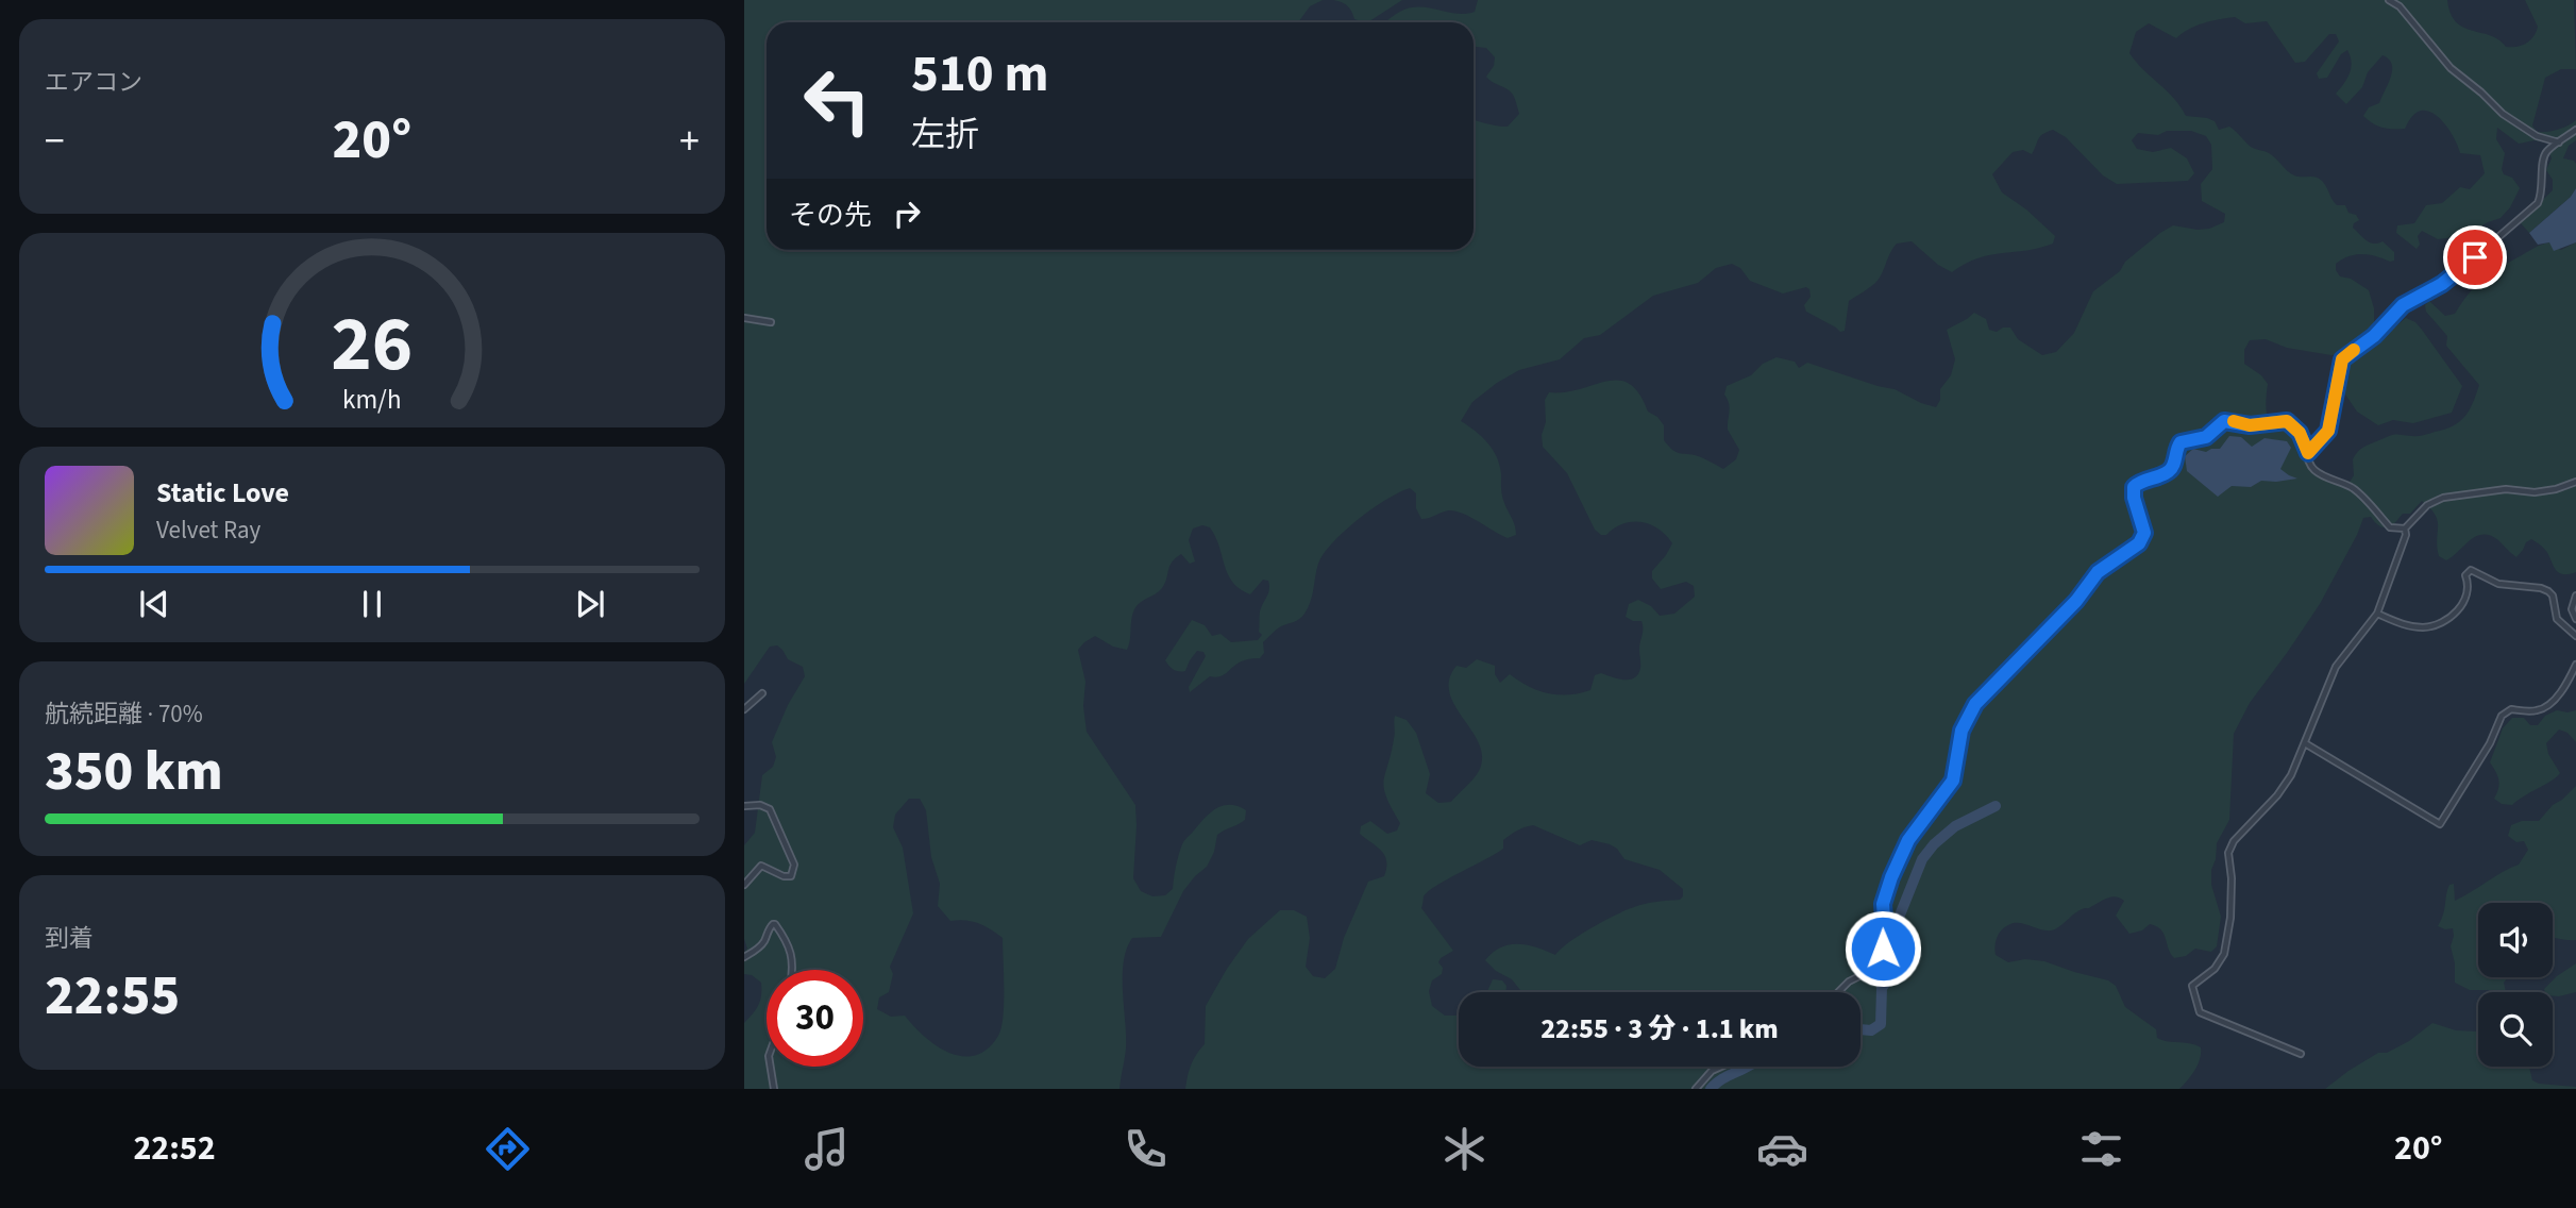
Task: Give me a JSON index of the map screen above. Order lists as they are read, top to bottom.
{
  "page": {
    "tile": [
      "エアコン",
      ["航続距離 · 70%", "350 km"],
      ["到着", "22:55"]
    ],
    "turn": ["510 m", "左折"],
    "heat": ["−", "20°", "+"],
    "then": "その先",
    "song": ["Static Love", "Velvet Ray"],
    "limit": "30",
    "trip": "22:55 · 3 分 · 1.1 km",
    "tabs": ["22:52", "20°"],
    "gauge": ["26", "km/h"]
  }
}
